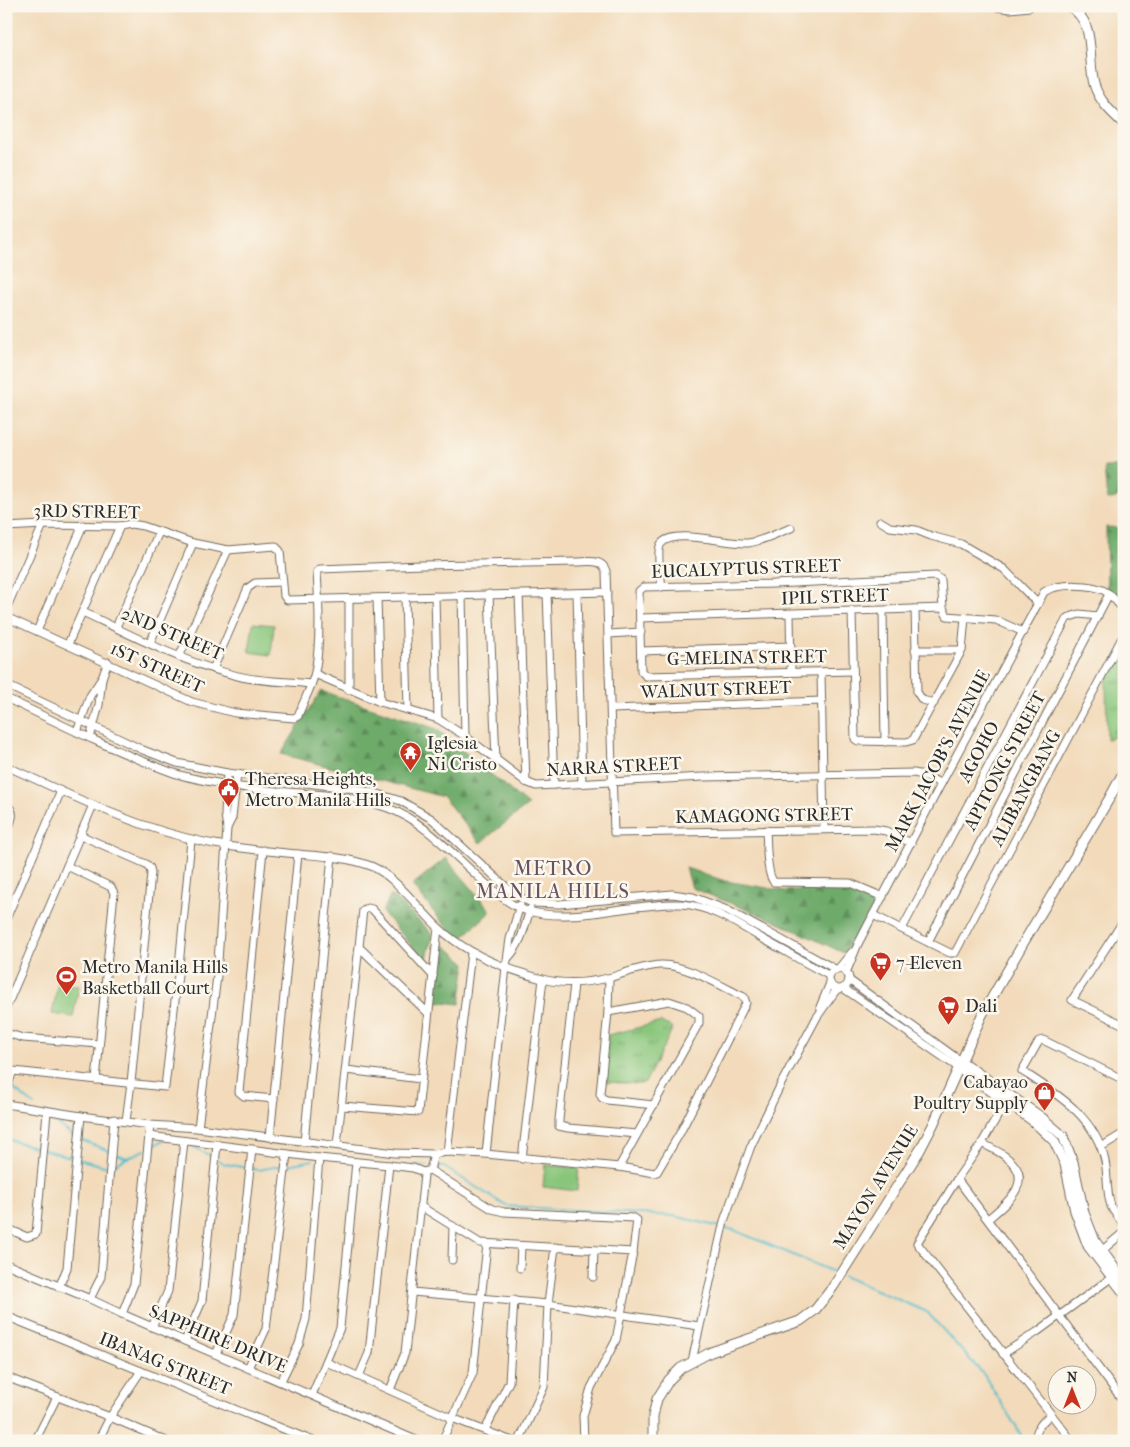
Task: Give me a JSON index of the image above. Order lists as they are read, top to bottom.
{
  "streets": {
    "main road": ["MAYON AVENUE"],
    "street": [
      "3RD STREET",
      "EUCALYPTUS STREET",
      "IPIL STREET",
      "2ND STREET",
      "G-MELINA STREET",
      "1ST STREET",
      "WALNUT STREET",
      "AGOHO",
      "MARK JACOB'S AVENUE",
      "APITONG STREET",
      "NARRA STREET",
      "ALIBANGBANG",
      "KAMAGONG STREET",
      "SAPPHIRE DRIVE",
      "IBANAG STREET"
    ]
  },
  "crossings": [
    ["EUCALYPTUS STREET", "IPIL STREET"],
    ["EUCALYPTUS STREET", "G-MELINA STREET"],
    ["IPIL STREET", "MARK JACOB'S AVENUE"],
    ["2ND STREET", "1ST STREET"],
    ["AGOHO", "APITONG STREET"],
    ["MARK JACOB'S AVENUE", "APITONG STREET"],
    ["MARK JACOB'S AVENUE", "NARRA STREET"],
    ["MARK JACOB'S AVENUE", "KAMAGONG STREET"],
    ["APITONG STREET", "ALIBANGBANG"],
    ["NARRA STREET", "KAMAGONG STREET"]
  ],
  "districts": ["METRO MANILA HILLS"],
  "places": {
    "temple": ["Iglesia Ni Cristo"],
    "public building": ["Theresa Heights, Metro Manila Hills"],
    "supermarket": ["7-Eleven", "Dali"],
    "sports": ["Metro Manila Hills Basketball Court"],
    "shop": ["Cabayao Poultry Supply"]
  },
  "north": "top"
}
